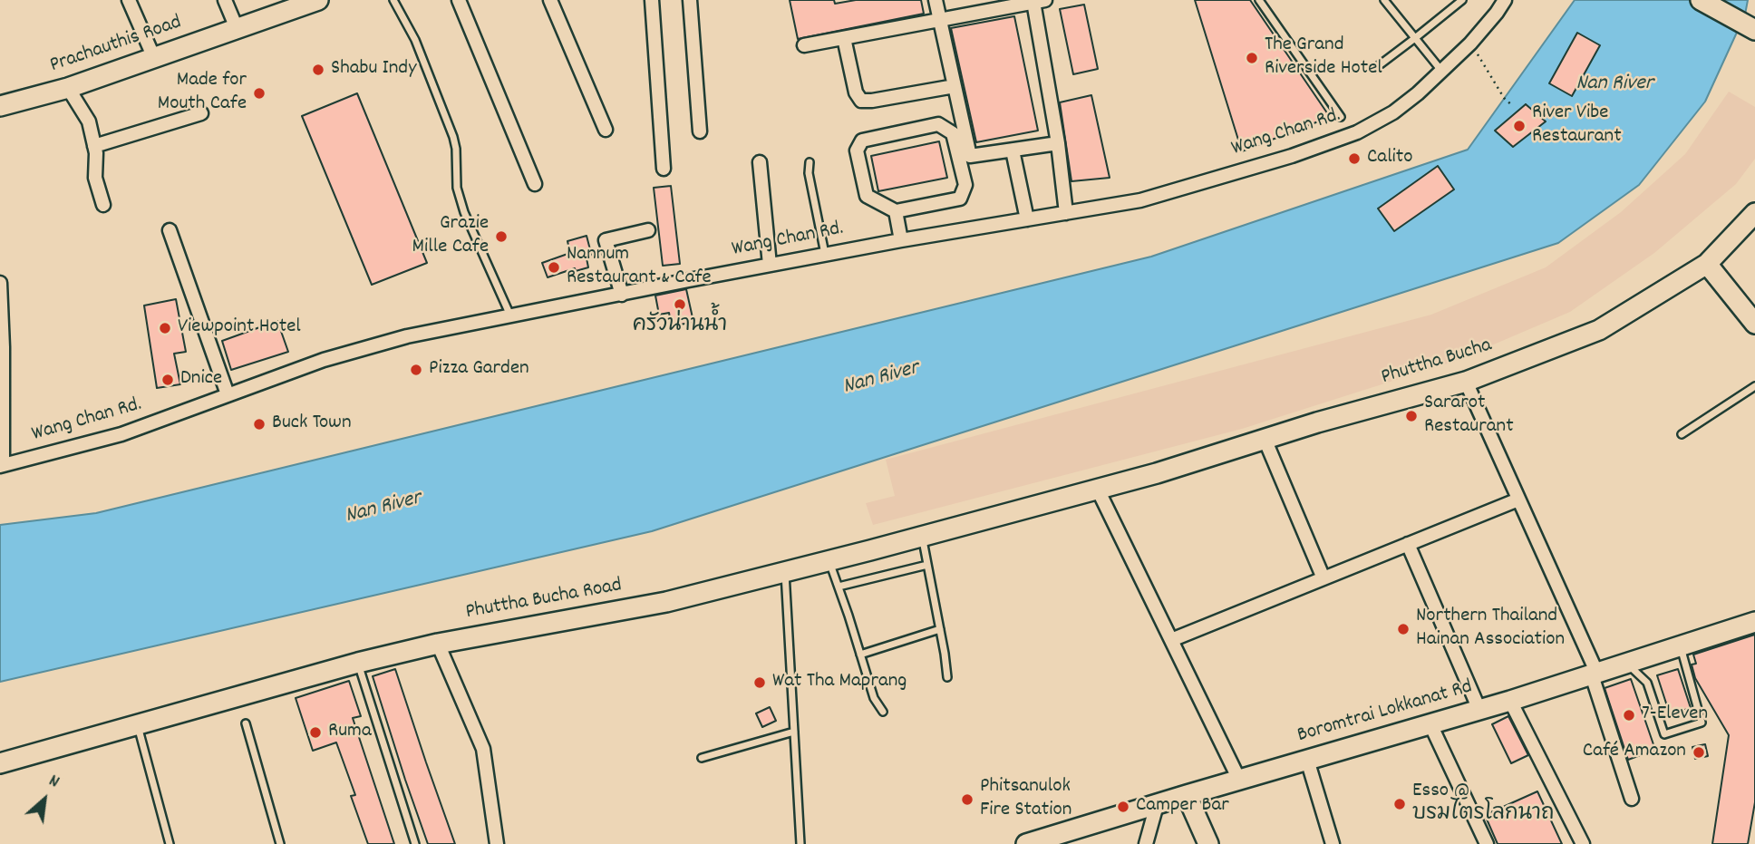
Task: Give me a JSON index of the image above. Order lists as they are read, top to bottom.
{
  "streets": {
    "street": [
      "Prachauthis Road",
      "Wang Chan Rd.",
      "Phuttha Bucha",
      "Phuttha Bucha Road",
      "Boromtrai Lokkanat Rd"
    ]
  },
  "crossings": [
    ["Phuttha Bucha", "Phuttha Bucha Road"]
  ],
  "water": ["Nan River"],
  "places": [
    "The Grand Riverside Hotel",
    "Shabu Indy",
    "Made for Mouth Cafe",
    "River Vibe Restaurant",
    "Calito",
    "Grazie Mille Cafe",
    "Nannum Restaurant & Cafe",
    "ครัวน่านน้ำ",
    "Viewpoint Hotel",
    "Pizza Garden",
    "Dnice",
    "Sararot Restaurant",
    "Buck Town",
    "Northern Thailand Hainan Association",
    "Wat Tha Maprang",
    "7-Eleven",
    "Ruma",
    "Café Amazon",
    "Phitsanulok Fire Station",
    "Esso @ บรมไตรโลกนาถ",
    "Camper Bar"
  ],
  "north": "top right"
}
